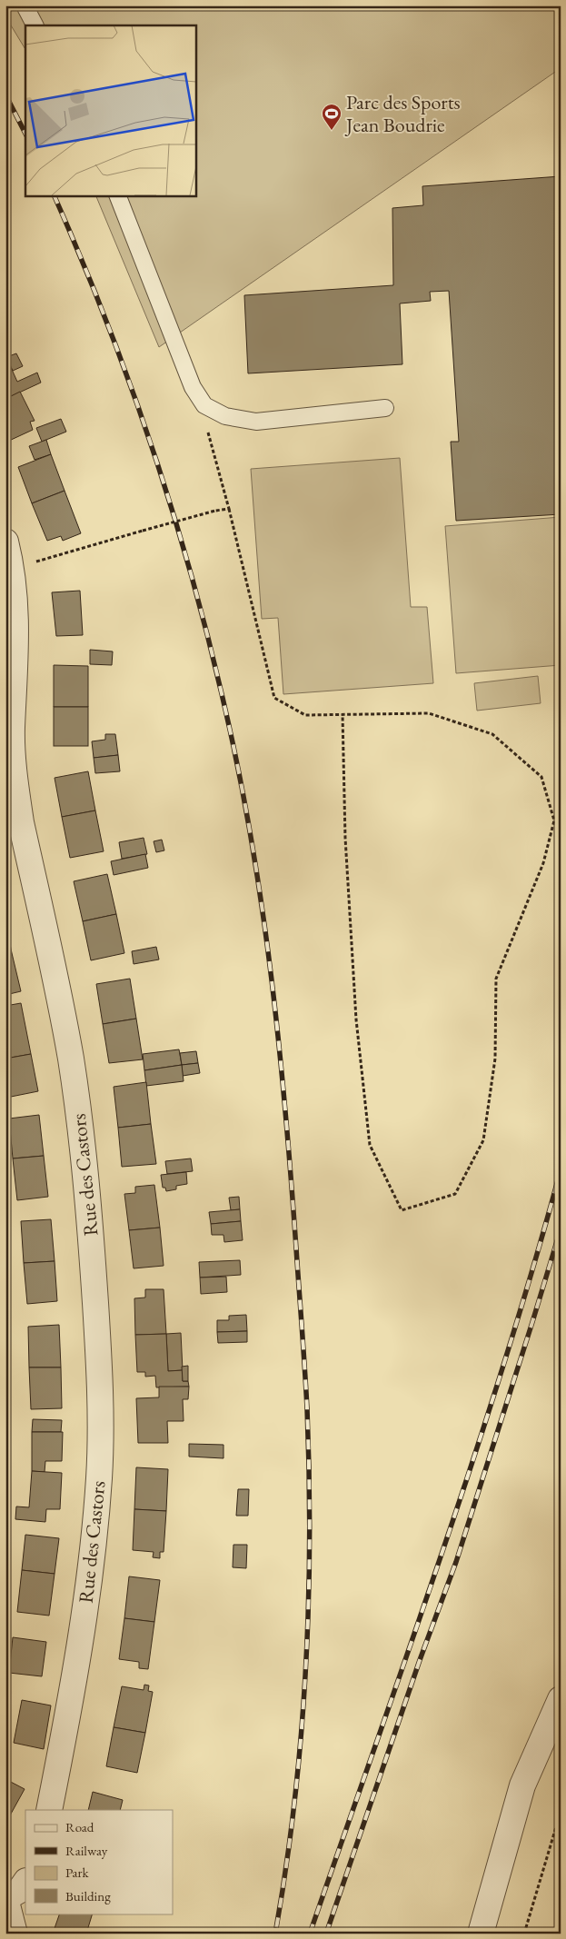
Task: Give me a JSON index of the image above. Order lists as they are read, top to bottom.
{
  "streets": {
    "street": ["Rue des Castors"]
  },
  "places": {
    "sports": ["Parc des Sports Jean Boudrie"]
  },
  "legend": [
    "Road",
    "Railway",
    "Park",
    "Building"
  ]
}
